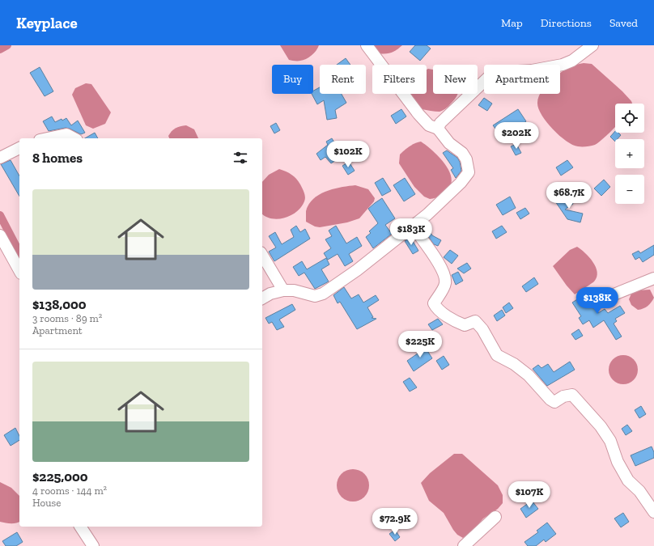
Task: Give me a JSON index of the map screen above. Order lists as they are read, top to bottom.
{
  "page": {
    "header": "Keyplace",
    "nav": ["Map", "Directions", "Saved"],
    "chip": [
      "Buy",
      "Rent",
      "Filters",
      "New",
      "Apartment"
    ],
    "map_buttons": ["+", "−"],
    "price": [
      "$202K",
      "$102K",
      "$68.7K",
      "$183K",
      "$138K",
      "$225K",
      "$107K",
      "$72.9K"
    ],
    "heading": "8 homes",
    "list": [
      {
        "name": "$138,000",
        "note": "3 rooms · 89 m² · Apartment"
      },
      {
        "name": "$225,000",
        "note": "4 rooms · 144 m² · House"
      }
    ]
  }
}
